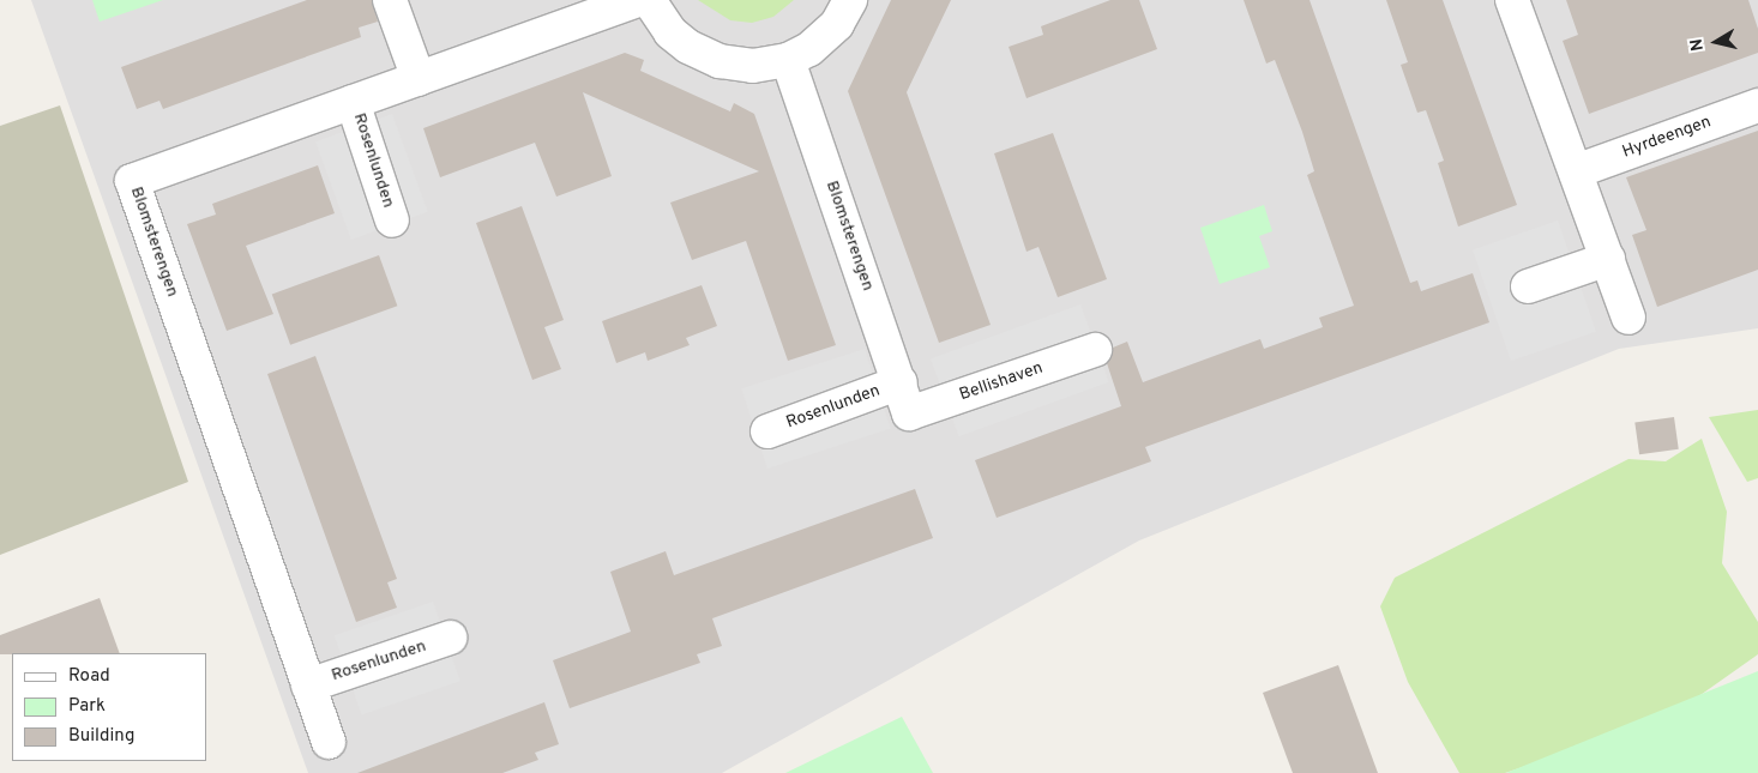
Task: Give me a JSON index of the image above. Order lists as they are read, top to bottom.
{
  "streets": {
    "street": [
      "Hyrdeengen",
      "Rosenlunden",
      "Blomsterengen",
      "Bellishaven"
    ]
  },
  "crossings": [
    ["Rosenlunden", "Blomsterengen"],
    ["Rosenlunden", "Bellishaven"],
    ["Blomsterengen", "Bellishaven"]
  ],
  "legend": ["Road", "Park", "Building"],
  "north": "left"
}
